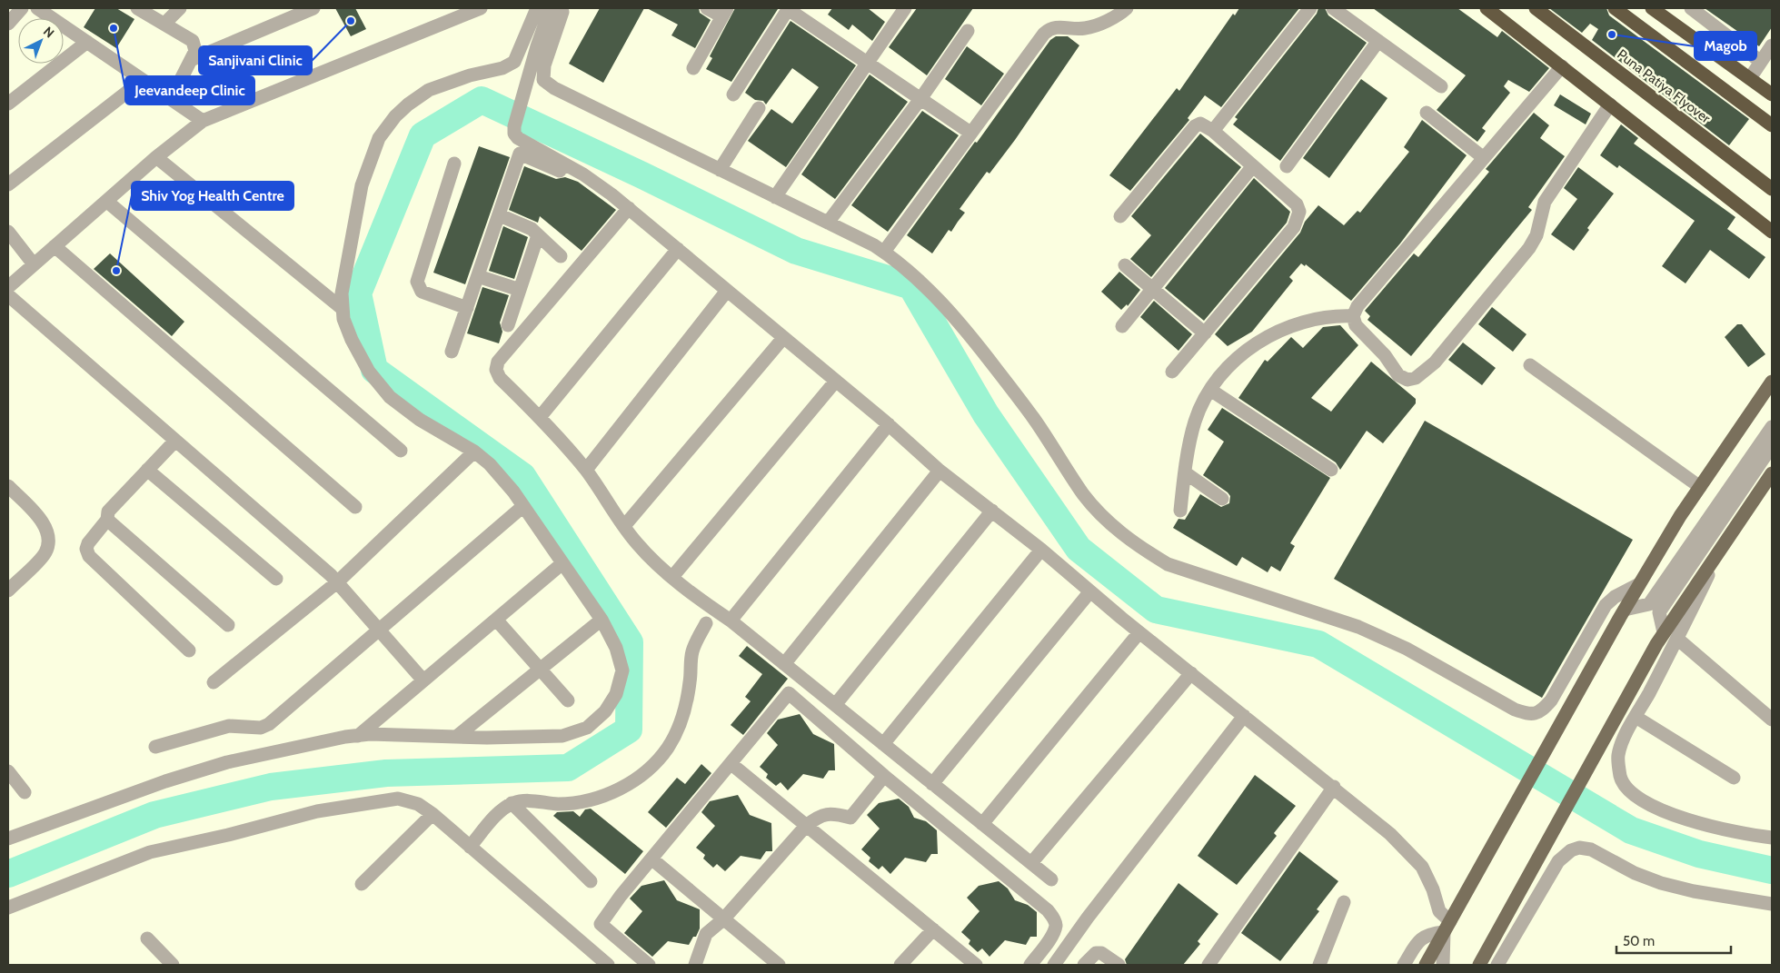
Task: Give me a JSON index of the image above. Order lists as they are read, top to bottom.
{
  "streets": {
    "highway": ["Puna Patiya Flyover"]
  },
  "places": [
    "Sanjivani Clinic",
    "Jeevandeep Clinic",
    "Magob",
    "Shiv Yog Health Centre"
  ],
  "scale_bar": "50 m",
  "north": "top right"
}
